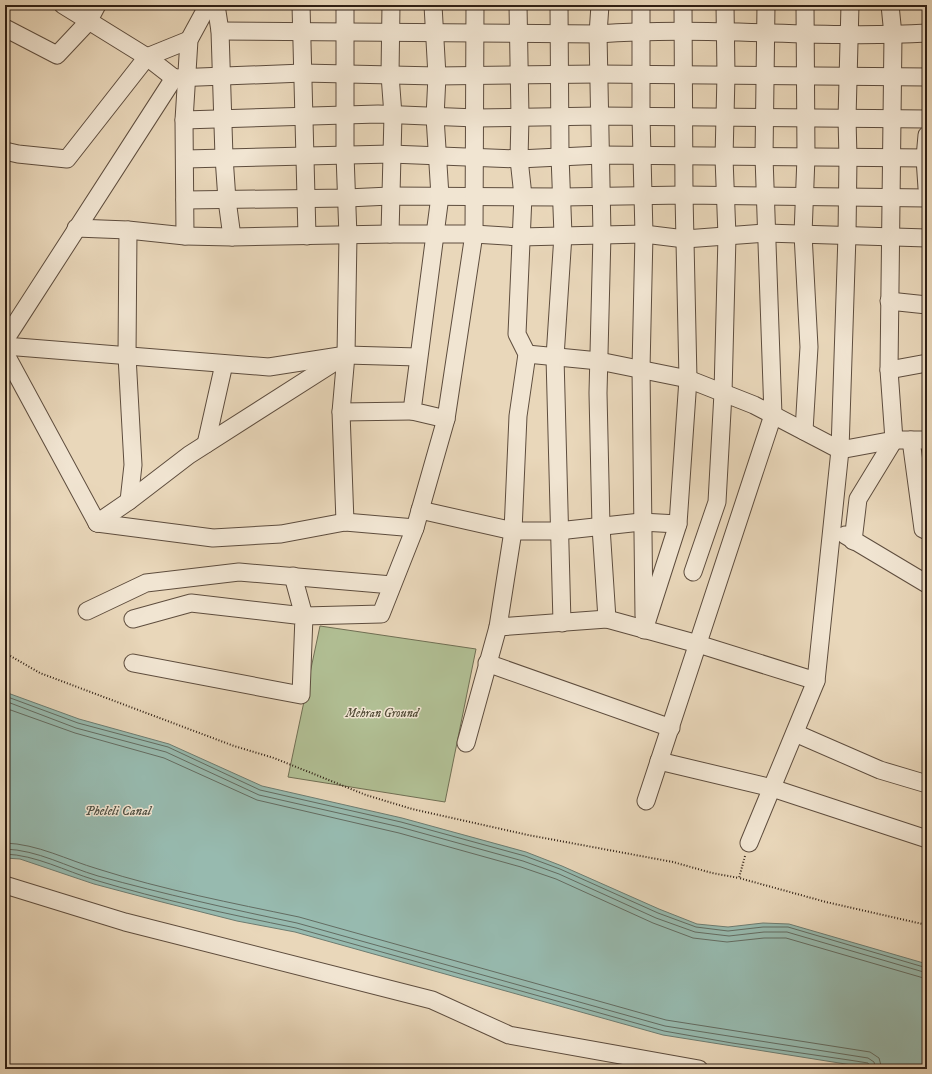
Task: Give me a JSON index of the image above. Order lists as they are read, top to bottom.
{
  "water": ["Pheleli Canal"],
  "parks": ["Mehran Ground"]
}
